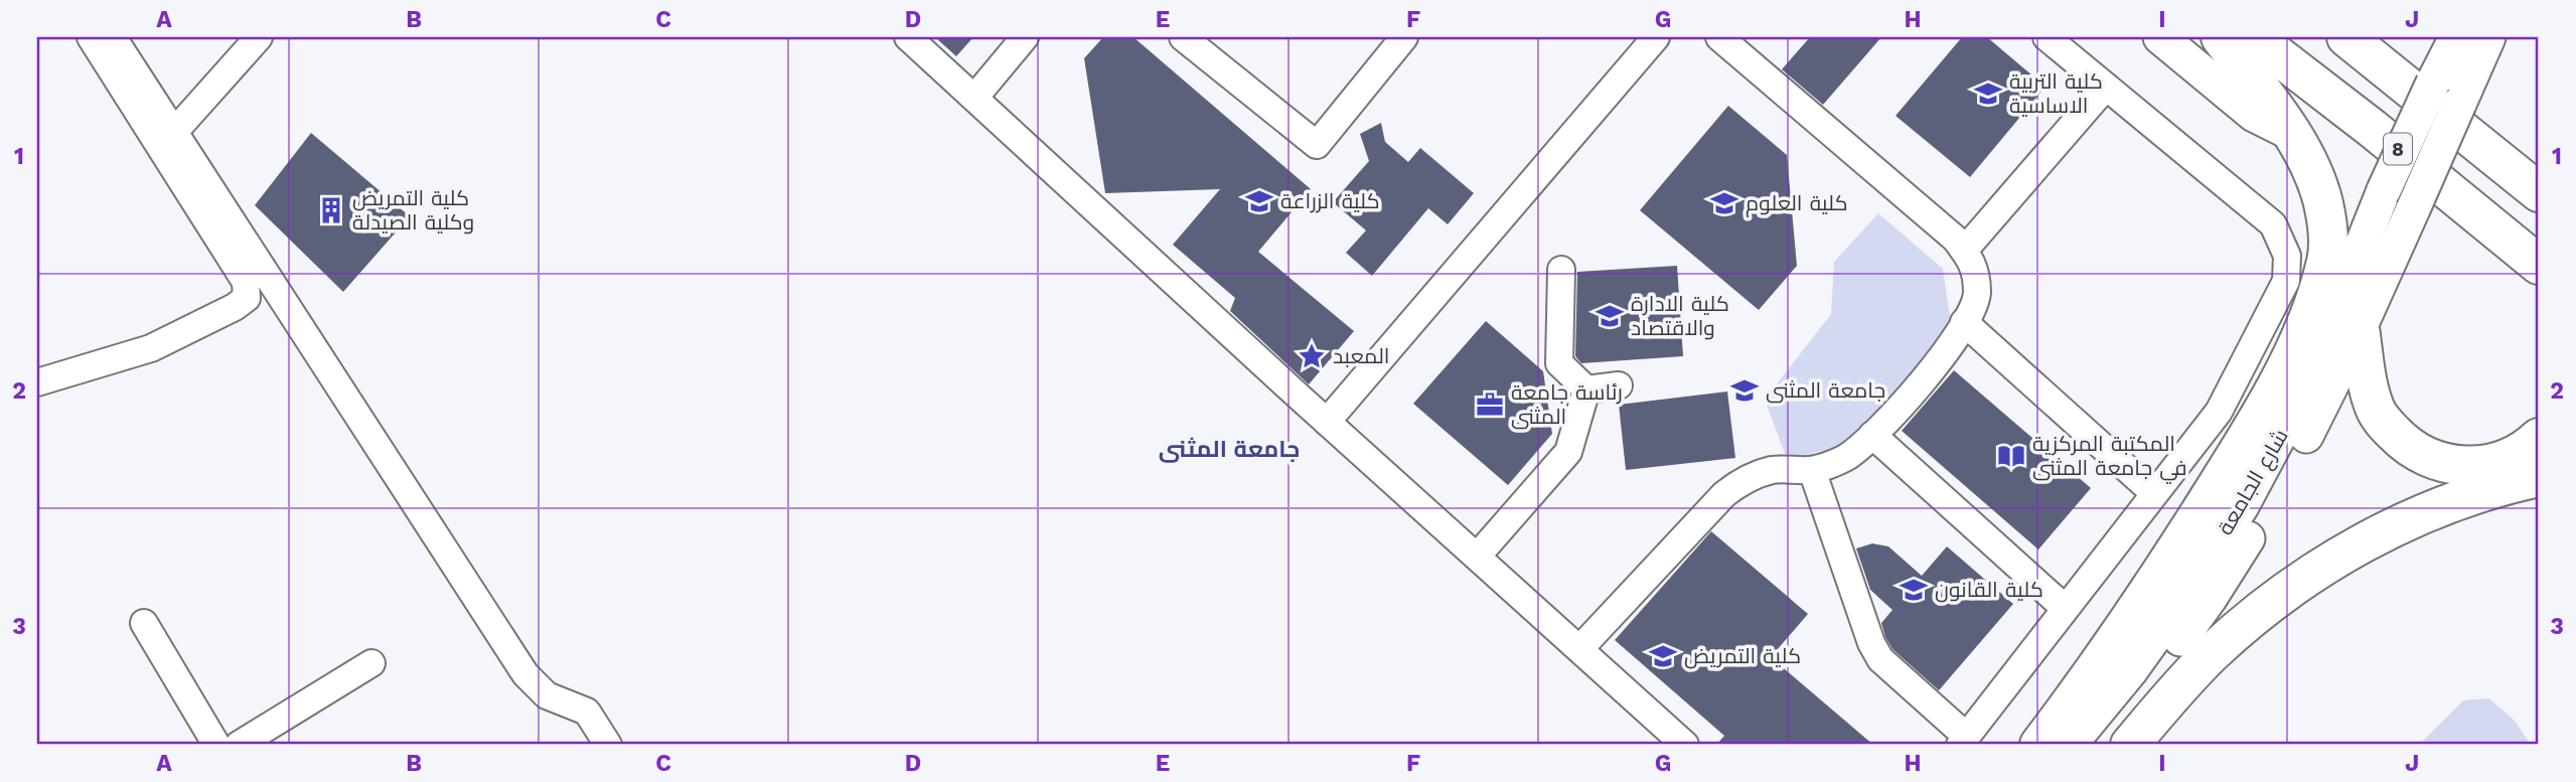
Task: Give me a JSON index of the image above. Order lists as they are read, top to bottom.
{
  "streets": {
    "highway": ["8"],
    "main road": ["شارع الجامعة"]
  },
  "districts": ["جامعة المثنى"],
  "places": {
    "school or university": [
      "كلية التربية الاساسية",
      "كلية الزراعة",
      "كلية العلوم",
      "كلية الادارة والاقتصاد",
      "جامعة المثنى",
      "كلية القانون",
      "كلية التمريض"
    ],
    "building": ["كلية التمريض وكلية الصيدلة"],
    "place": ["المعبد"],
    "office": ["رئاسة جامعة المثنى"],
    "library": ["المكتبة المركزية في جامعة المثنى"]
  },
  "grid": {
    "columns": [
      "A",
      "B",
      "C",
      "D",
      "E",
      "F",
      "G",
      "H",
      "I",
      "J"
    ],
    "rows": ["1", "2", "3"]
  }
}
